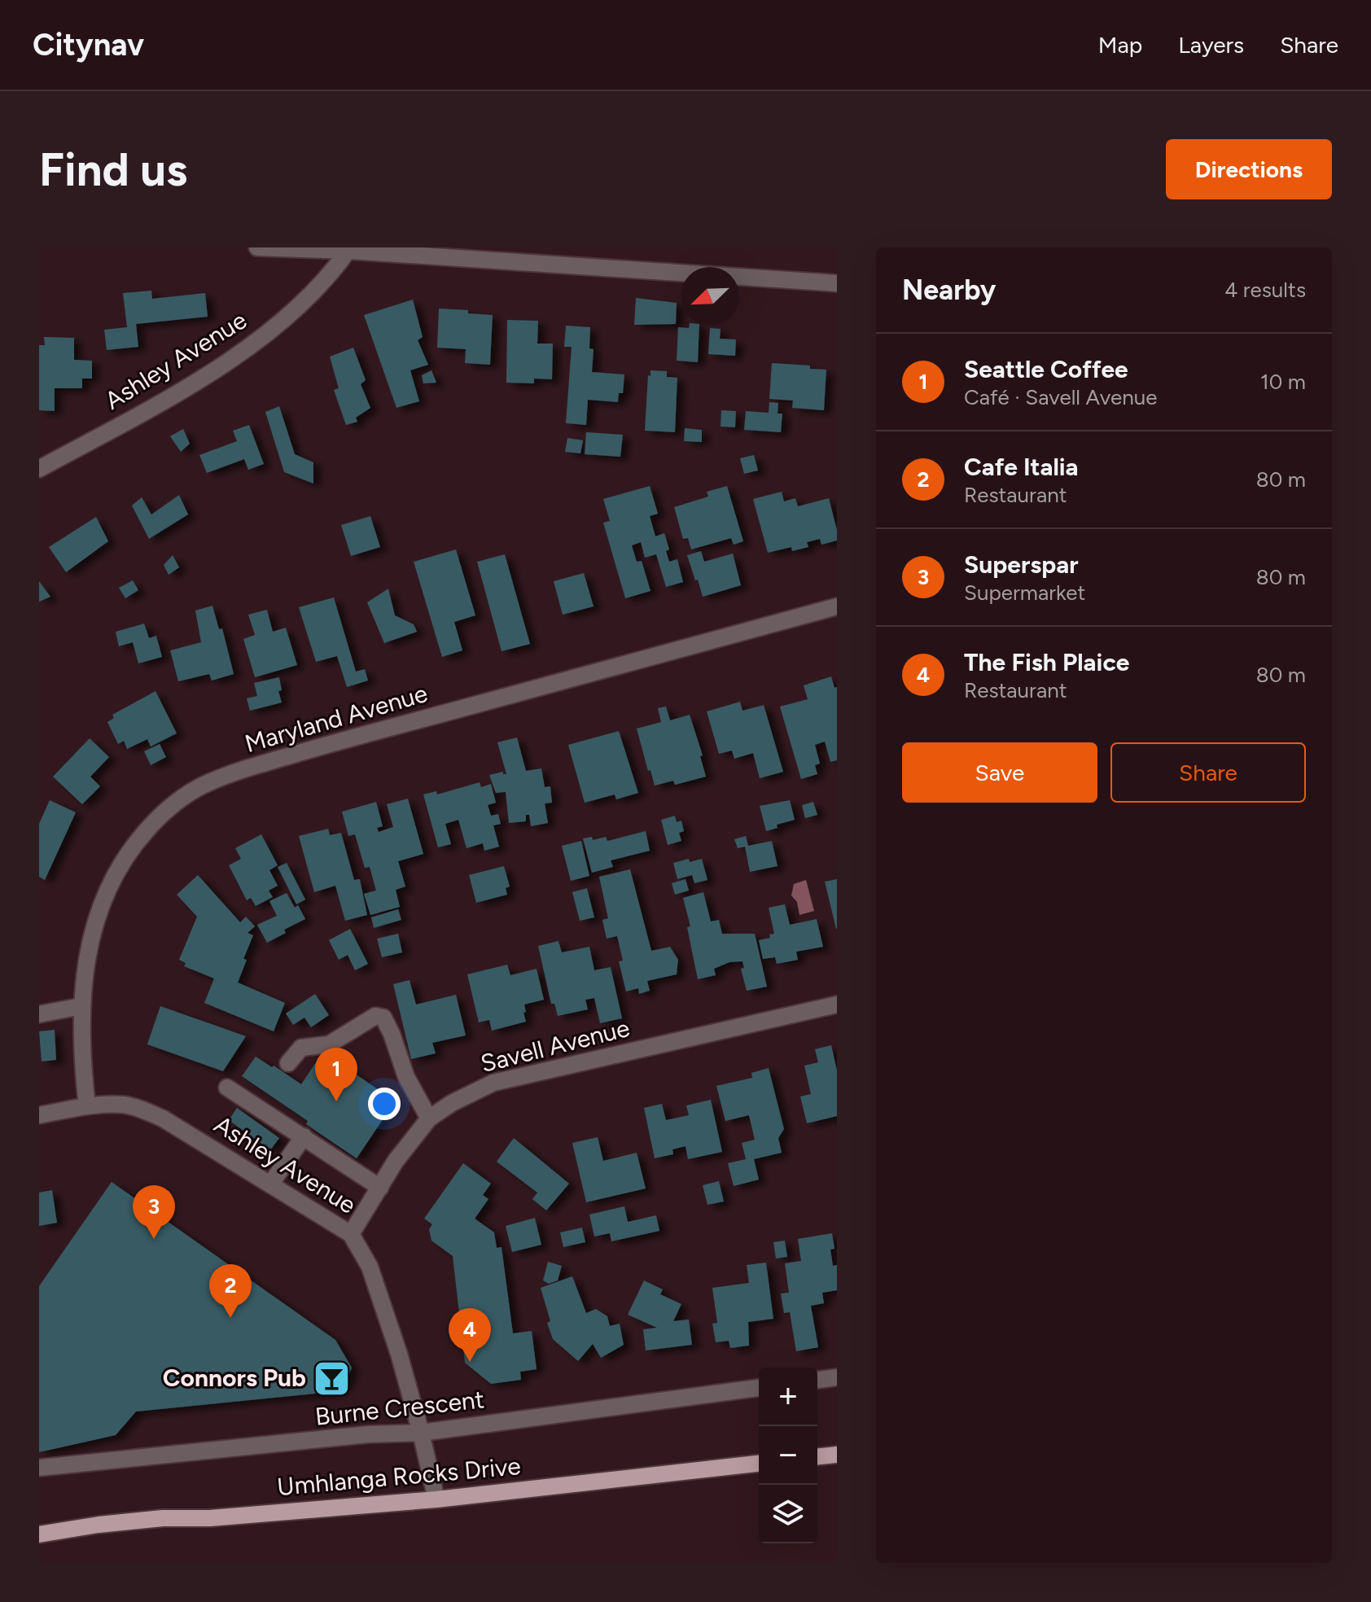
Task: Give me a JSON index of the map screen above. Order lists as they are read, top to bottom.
{
  "streets": {
    "main road": ["Umhlanga Rocks Drive"],
    "street": [
      "Ashley Avenue",
      "Maryland Avenue",
      "Savell Avenue",
      "Burne Crescent"
    ]
  },
  "crossings": [
    ["Ashley Avenue", "Maryland Avenue"],
    ["Ashley Avenue", "Savell Avenue"],
    ["Ashley Avenue", "Burne Crescent"],
    ["Ashley Avenue", "Umhlanga Rocks Drive"]
  ],
  "places": {
    "bar": ["Connors Pub"]
  },
  "north": "bottom left",
  "page": {
    "header": "Citynav",
    "nav": ["Map", "Layers", "Share"],
    "buttons": [
      "Directions",
      ["Save", "Share"]
    ],
    "title": "Find us",
    "heading": ["Nearby", "4 results"],
    "list": [
      {
        "mark": "1",
        "name": "Seattle Coffee",
        "note": "Café · Savell Avenue",
        "value": "10 m"
      },
      {
        "mark": "2",
        "name": "Cafe Italia",
        "note": "Restaurant",
        "value": "80 m"
      },
      {
        "mark": "3",
        "name": "Superspar",
        "note": "Supermarket",
        "value": "80 m"
      },
      {
        "mark": "4",
        "name": "The Fish Plaice",
        "note": "Restaurant",
        "value": "80 m"
      }
    ],
    "pins": [
      "1",
      "3",
      "2",
      "4"
    ],
    "map_buttons": ["+", "−"]
  }
}
